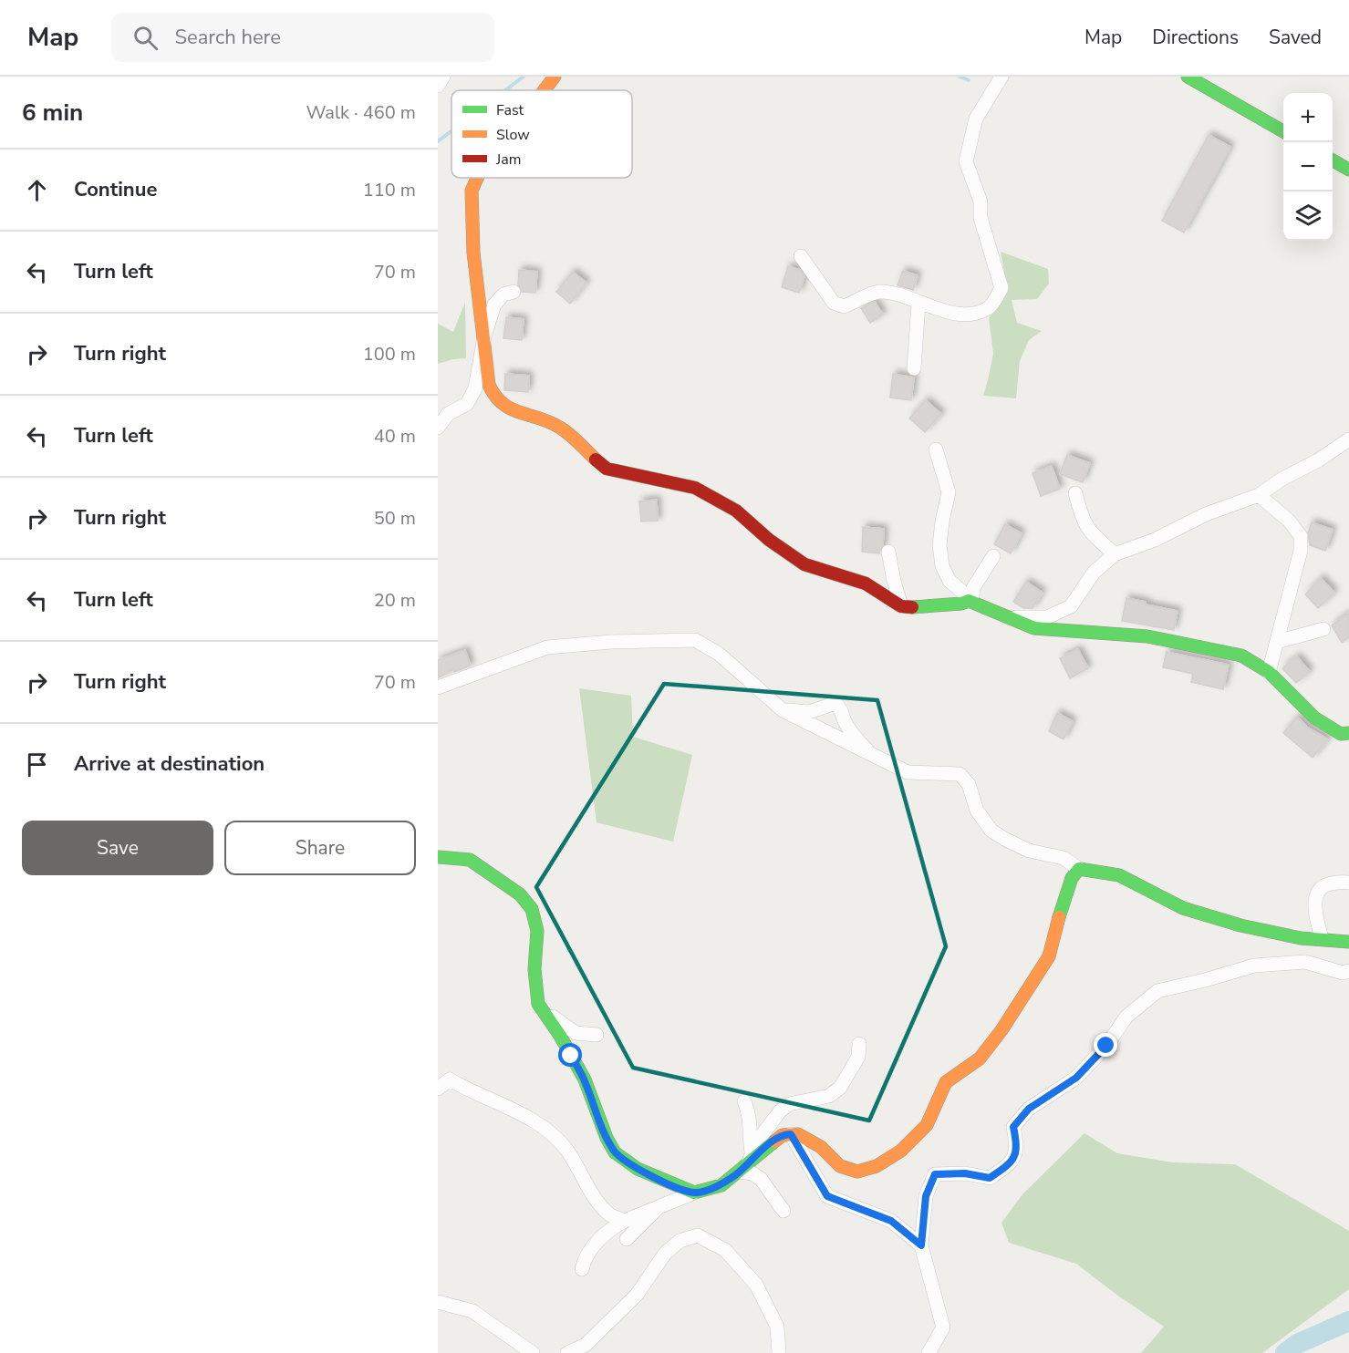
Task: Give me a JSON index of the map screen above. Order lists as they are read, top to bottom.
{
  "legend": ["Fast", "Slow", "Jam"],
  "page": {
    "header": "Map",
    "search": "Search here",
    "nav": ["Map", "Directions", "Saved"],
    "heading": ["6 min", "Walk · 460 m"],
    "map_buttons": ["+", "−"],
    "list": [
      ["Continue", "110 m"],
      ["Turn left", "70 m"],
      ["Turn right", "100 m"],
      ["Turn left", "40 m"],
      ["Turn right", "50 m"],
      ["Turn left", "20 m"],
      ["Turn right", "70 m"],
      "Arrive at destination"
    ],
    "buttons": ["Save", "Share"]
  }
}
